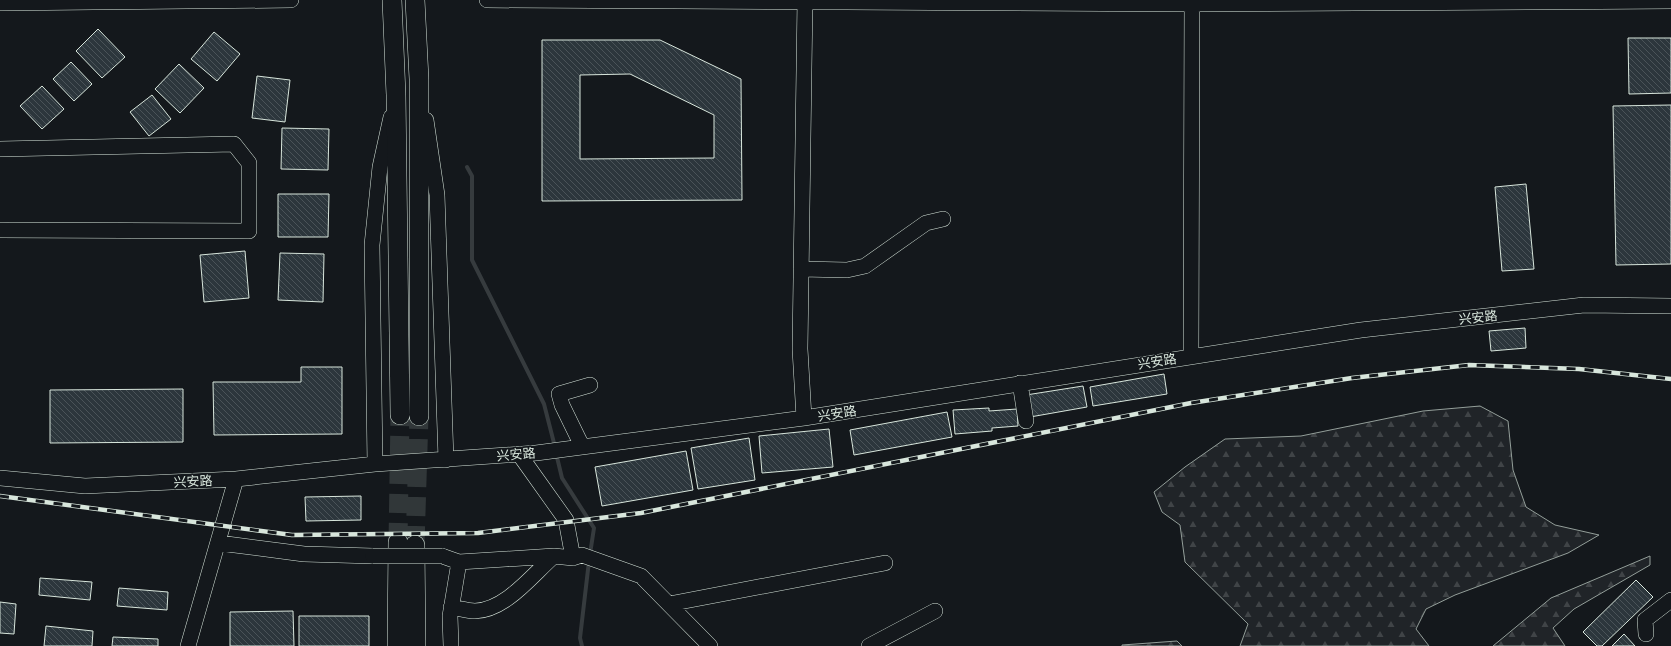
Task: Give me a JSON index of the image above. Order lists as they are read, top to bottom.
{
  "streets": {
    "street": ["兴安路"]
  }
}
